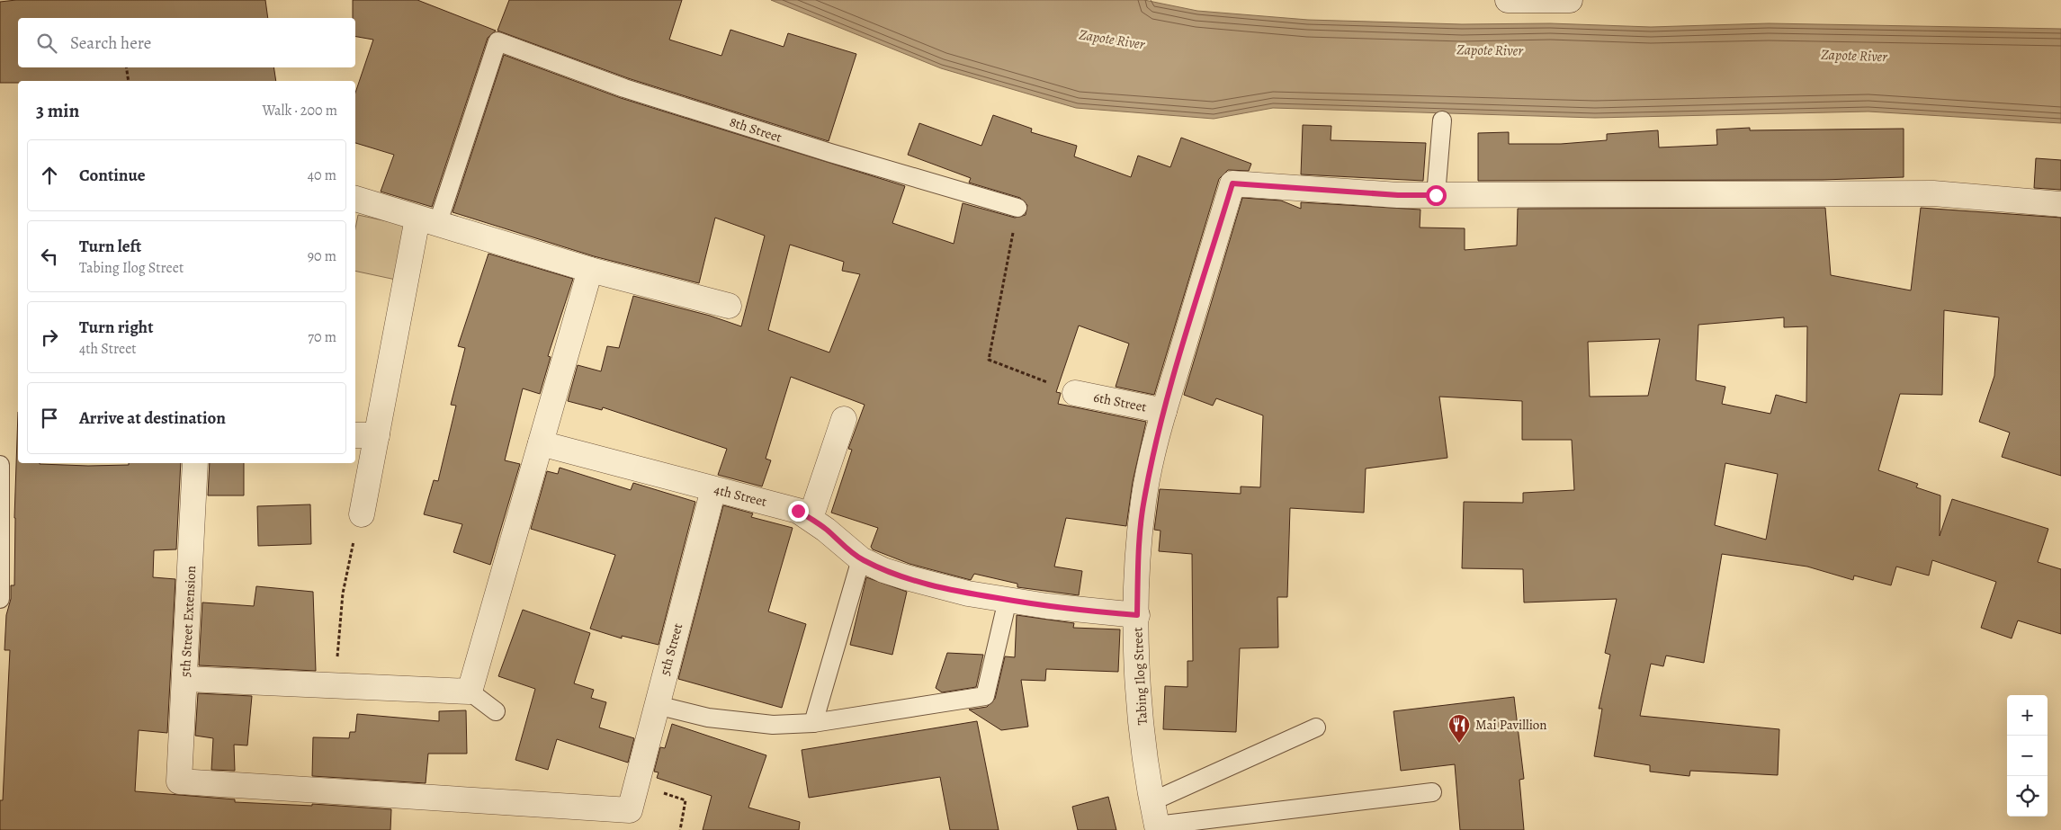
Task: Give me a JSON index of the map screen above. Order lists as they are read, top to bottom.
{
  "streets": {
    "street": [
      "6th Street",
      "4th Street",
      "5th Street Extension",
      "5th Street",
      "Tabing Ilog Street"
    ],
    "lane": ["8th Street"]
  },
  "crossings": [
    ["6th Street", "Tabing Ilog Street"],
    ["4th Street", "5th Street"],
    ["4th Street", "Tabing Ilog Street"],
    ["5th Street Extension", "5th Street"]
  ],
  "water": ["Zapote River"],
  "places": {
    "restaurant": ["Mai Pavillion"]
  },
  "page": {
    "search": "Search here",
    "heading": ["3 min", "Walk · 200 m"],
    "list": [
      ["Continue", "40 m"],
      ["Turn left", "Tabing Ilog Street", "90 m"],
      ["Turn right", "4th Street", "70 m"],
      "Arrive at destination"
    ],
    "map_buttons": ["+", "−"]
  }
}
